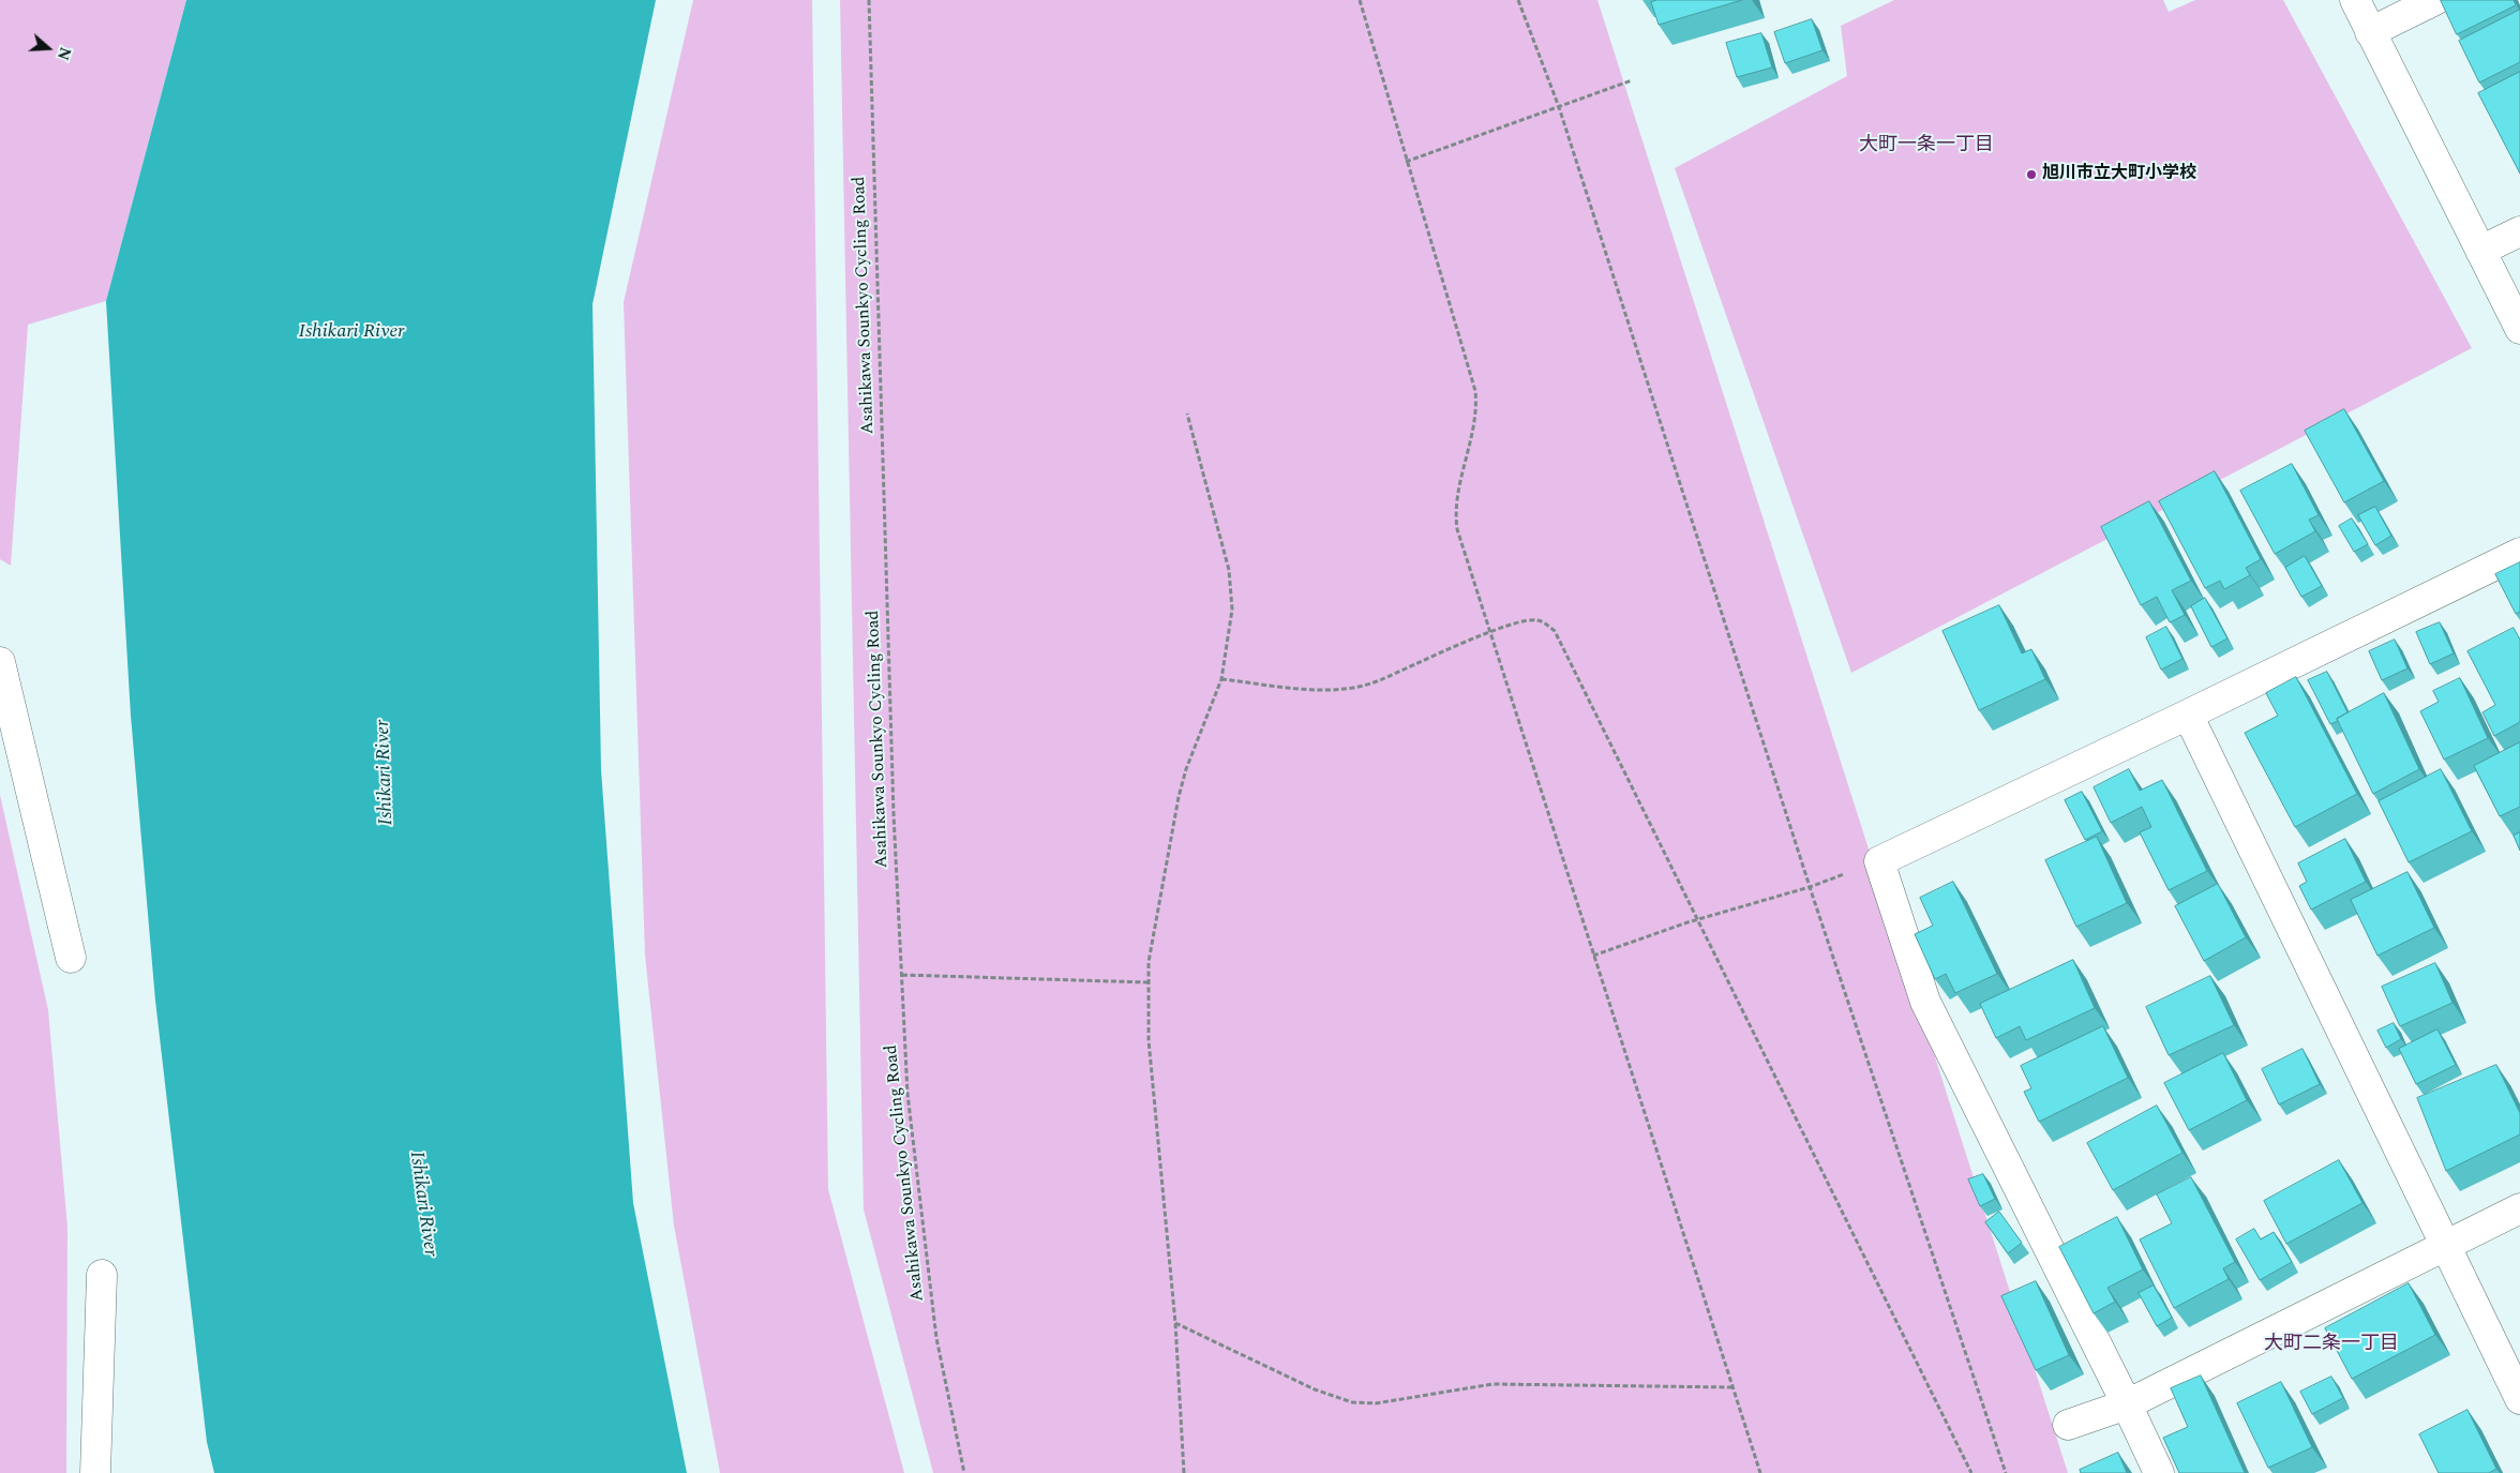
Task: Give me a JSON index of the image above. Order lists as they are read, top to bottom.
{
  "streets": {
    "path": ["Asahikawa Sounkyo Cycling Road"]
  },
  "districts": ["大町一条一丁目", "大町二条一丁目"],
  "water": ["Ishikari River"],
  "places": ["旭川市立大町小学校"],
  "north": "right"
}
